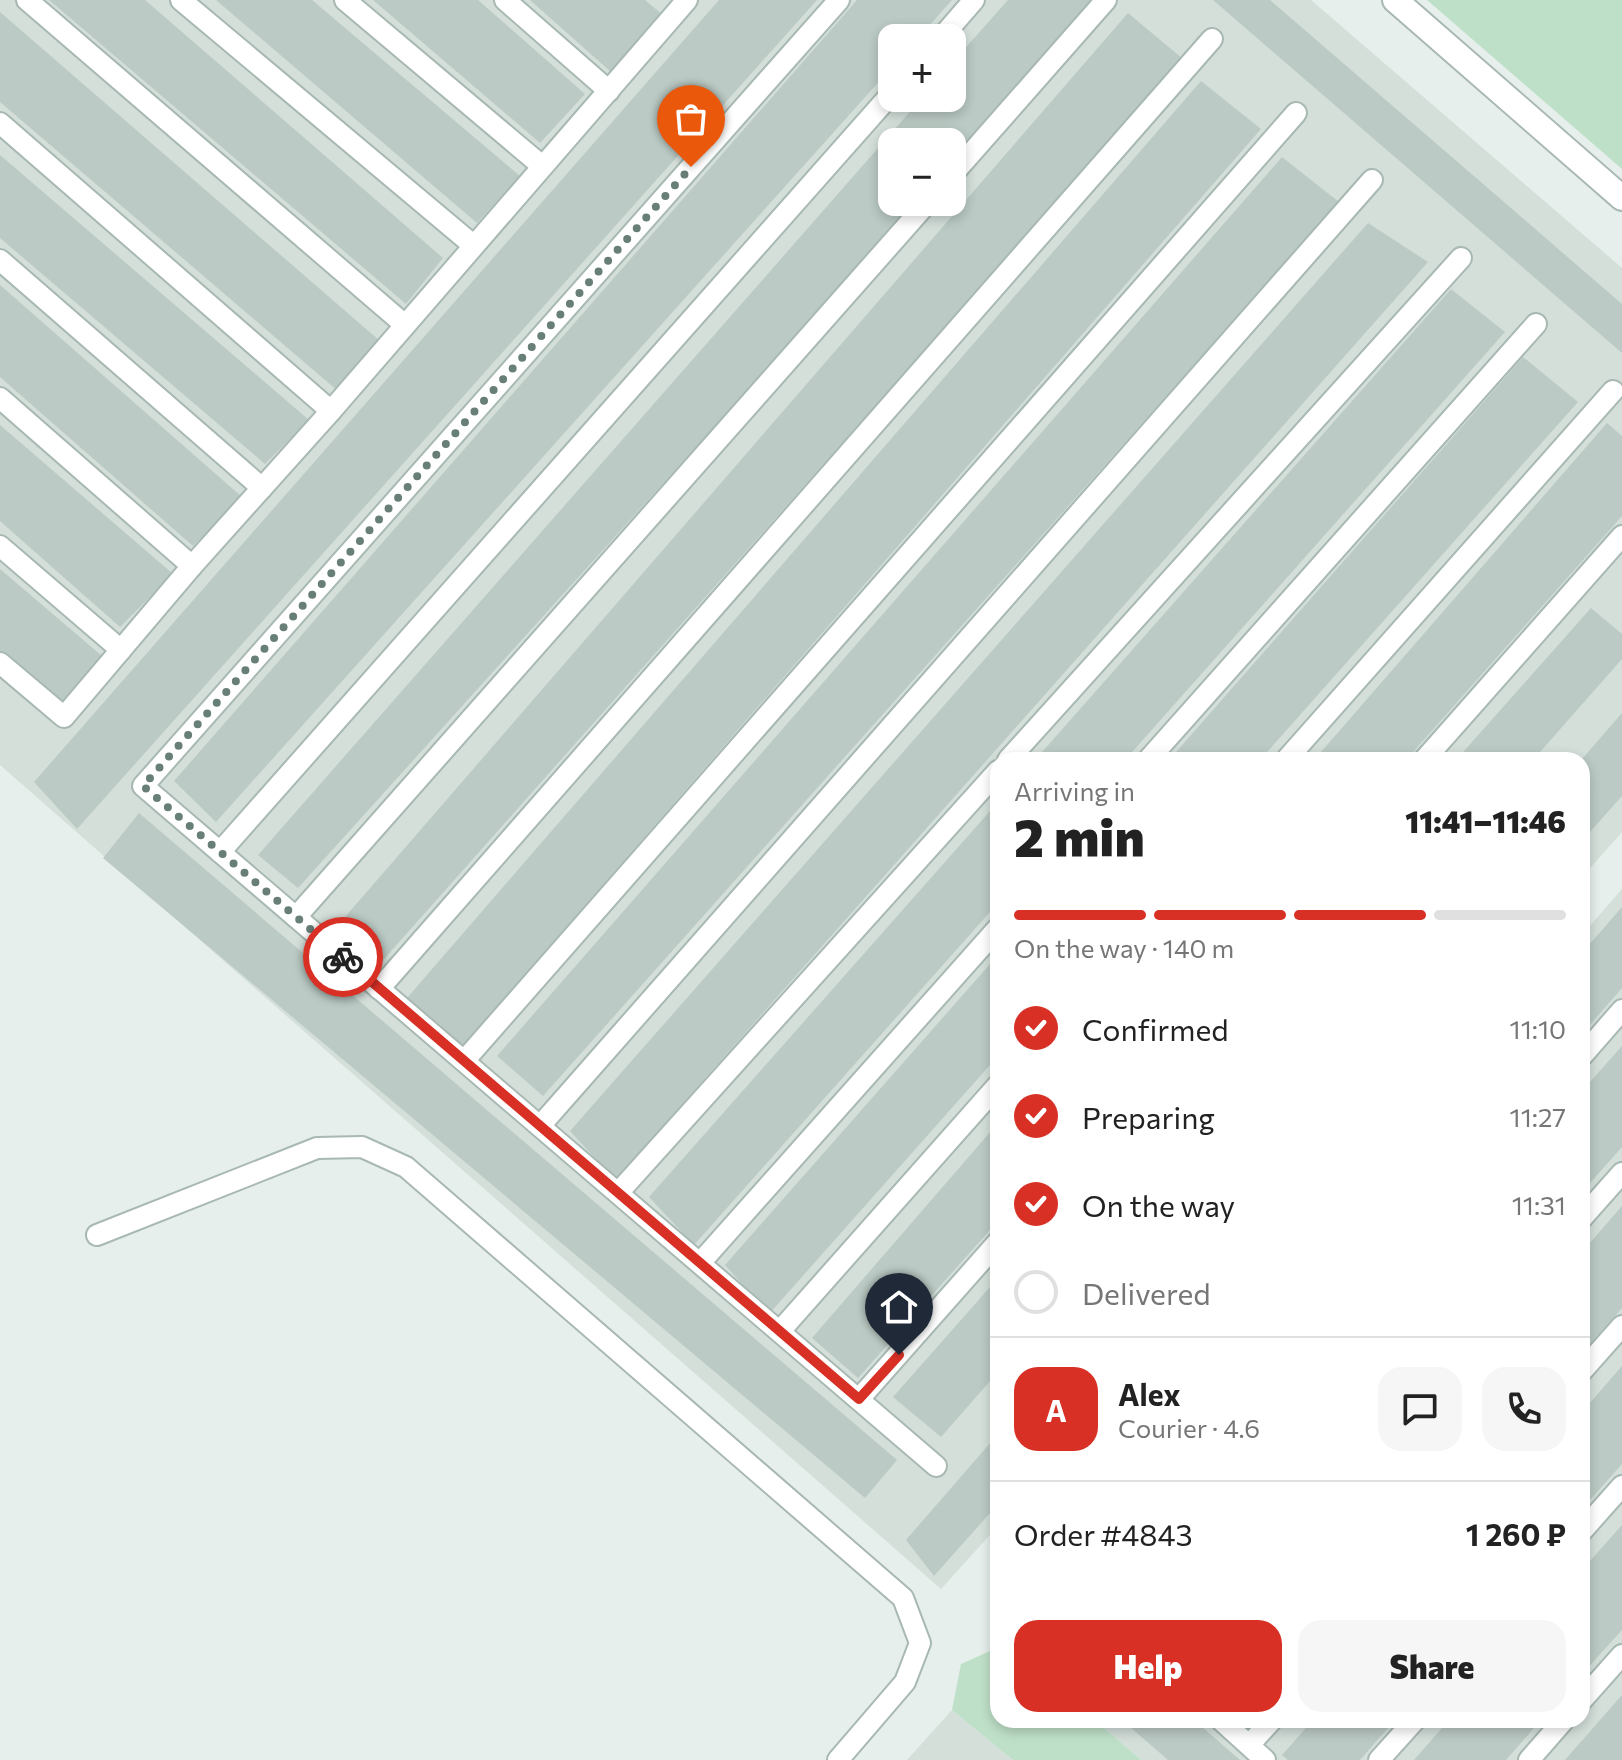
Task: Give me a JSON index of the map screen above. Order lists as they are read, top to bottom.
{
  "page": {
    "map_buttons": ["+", "−"],
    "heading": ["2 min", "Arriving in", "11:41–11:46"],
    "panel": [
      "Alex",
      "Courier · 4.6",
      "Order #4843",
      "1 260 ₽"
    ],
    "bar": "On the way · 140 m",
    "list": [
      ["Confirmed", "11:10"],
      ["Preparing", "11:27"],
      ["On the way", "11:31"],
      "Delivered"
    ],
    "round": "A",
    "buttons": ["Help", "Share"]
  }
}
